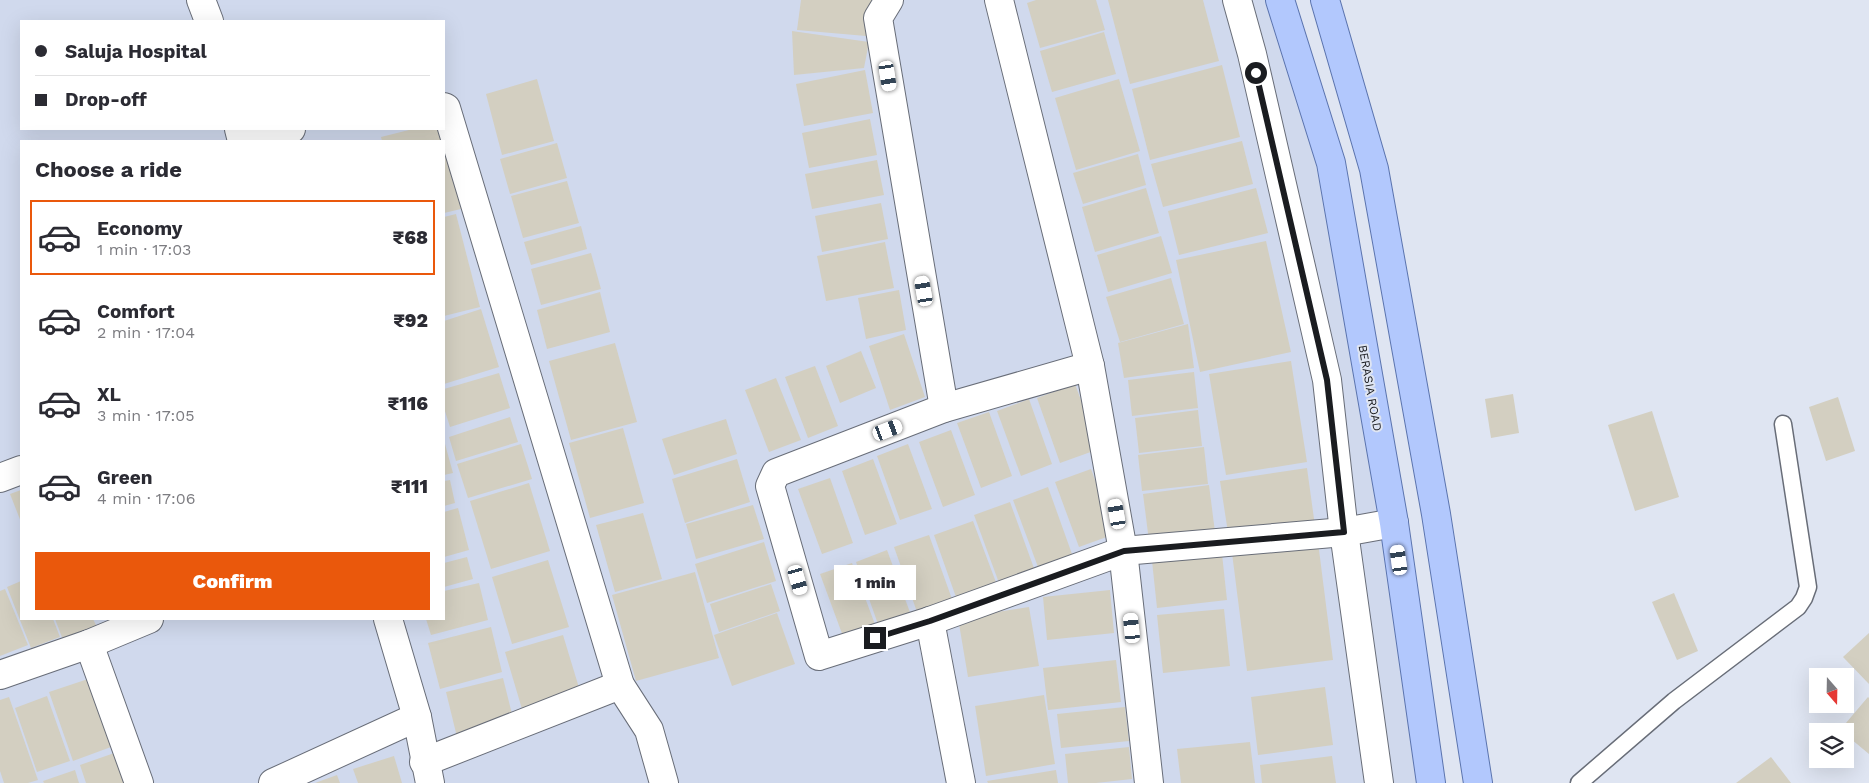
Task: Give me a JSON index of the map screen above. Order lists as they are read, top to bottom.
{
  "streets": {
    "main road": ["BERASIA ROAD"]
  },
  "north": "bottom",
  "page": {
    "banner": ["Saluja Hospital", "Drop-off"],
    "heading": "Choose a ride",
    "list": [
      {
        "name": "Economy",
        "note": "1 min · 17:03",
        "value": "₹68"
      },
      {
        "name": "Comfort",
        "note": "2 min · 17:04",
        "value": "₹92"
      },
      {
        "name": "XL",
        "note": "3 min · 17:05",
        "value": "₹116"
      },
      {
        "name": "Green",
        "note": "4 min · 17:06",
        "value": "₹111"
      }
    ],
    "buttons": "Confirm",
    "bubble": "1 min"
  }
}
